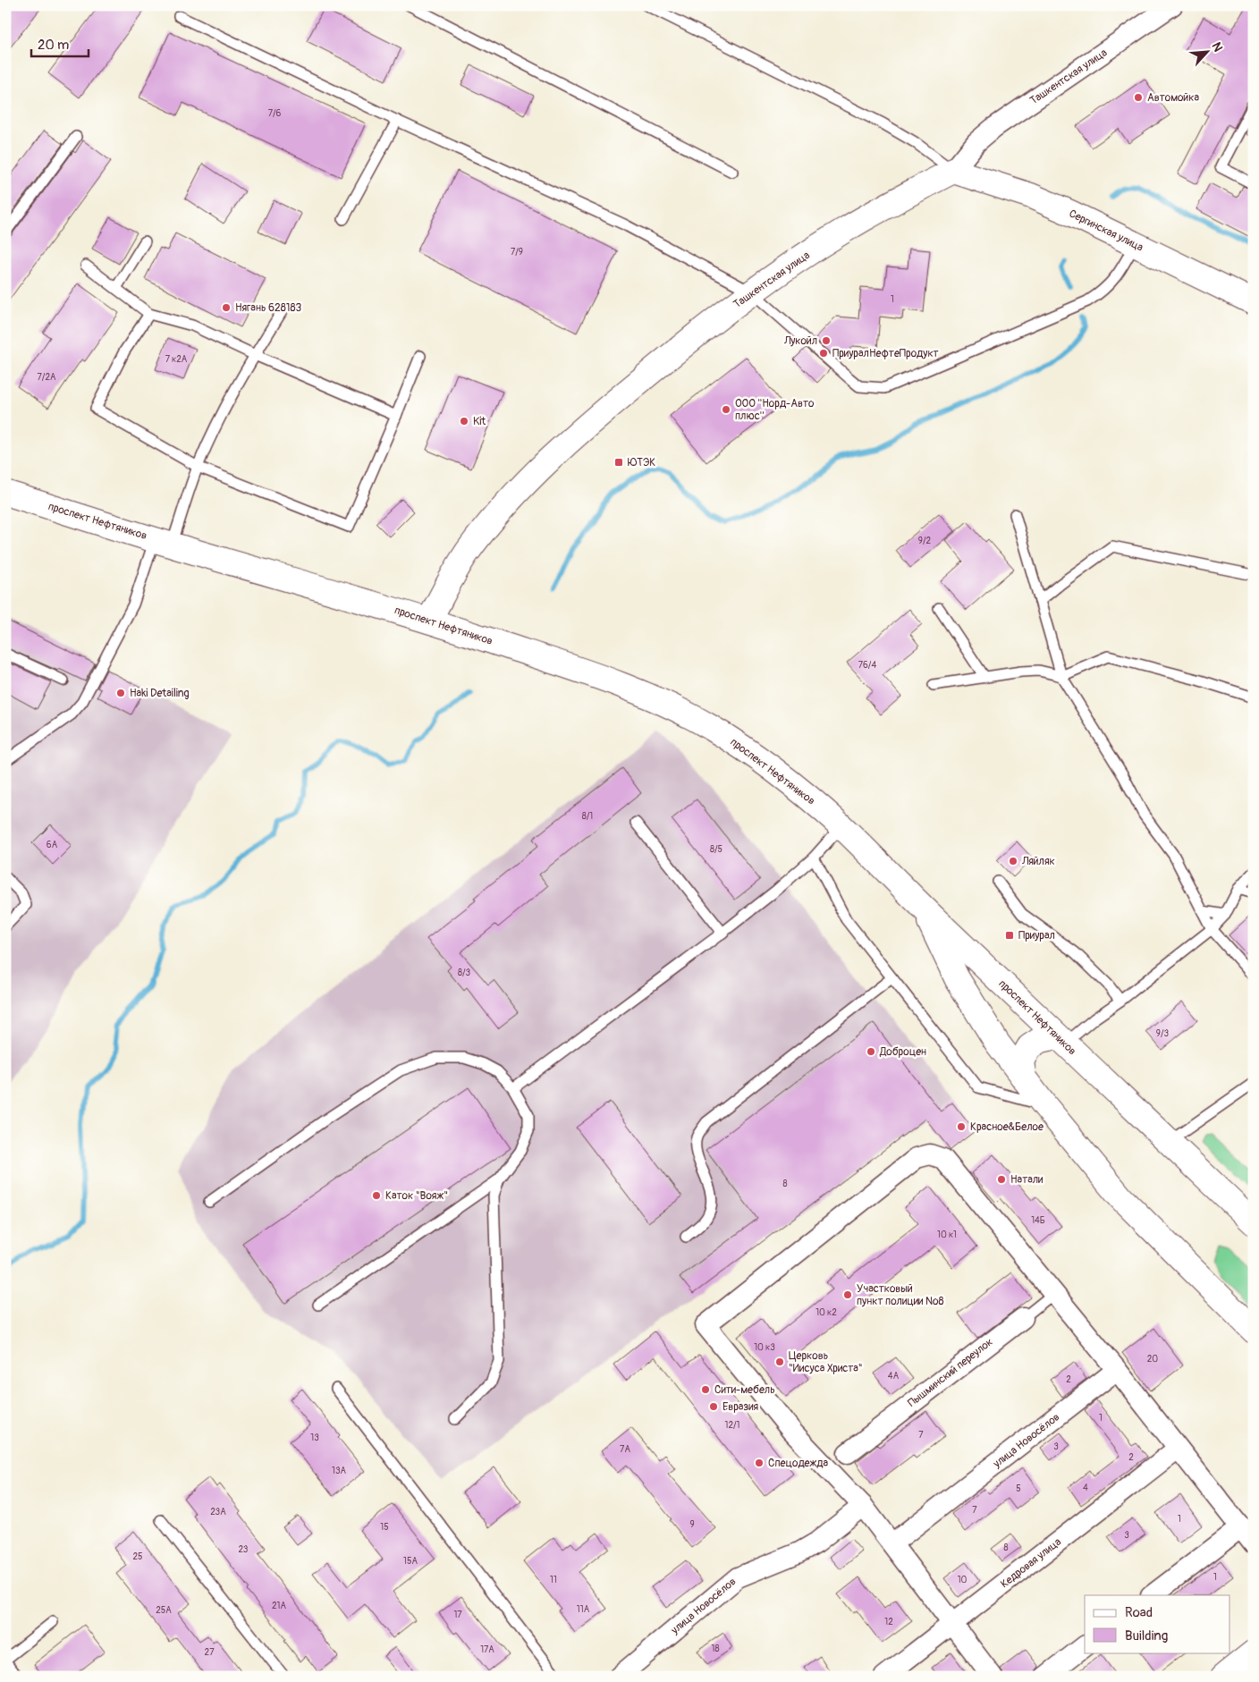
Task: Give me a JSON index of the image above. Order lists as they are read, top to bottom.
{
  "streets": {
    "main road": ["Ташкентская улица", "Сергинская улица", "проспект Нефтяников"],
    "street": ["Пышминский переулок", "улица Новосёлов", "Кедровая улица"]
  },
  "crossings": [
    ["Ташкентская улица", "Сергинская улица"],
    ["Ташкентская улица", "проспект Нефтяников"]
  ],
  "places": {
    "other": [
      "Автомойка",
      "Нягань 628183",
      "Лукойл",
      "ПриуралНефтеПродукт",
      "ООО ''Норд-Авто плюс''",
      "Kit",
      "Haki Detailing",
      "Ляйляк",
      "Доброцен",
      "Красное&Белое",
      "Натали",
      "Каток \"Вояж\"",
      "Участковый пункт полиции №8",
      "Церковь \"Иисуса Христа\"",
      "Сити-мебель",
      "Евразия",
      "Спецодежда"
    ],
    "transit": ["ЮТЭК", "Приурал"]
  },
  "house_numbers": [
    "7/6",
    "7/9",
    "1",
    "7 к2А",
    "7/2А",
    "9/2",
    "76/4",
    "8/1",
    "6А",
    "8/5",
    "8/3",
    "9/3",
    "8",
    "14Б",
    "10 к1",
    "10 к2",
    "10 к3",
    "20",
    "4А",
    "2",
    "1",
    "12/1",
    "7",
    "13",
    "3",
    "7А",
    "2",
    "13А",
    "4",
    "5",
    "7",
    "23А",
    "1",
    "9",
    "15",
    "3",
    "8",
    "23",
    "25",
    "15А",
    "1",
    "11",
    "10",
    "21А",
    "11А",
    "25А",
    "17",
    "12",
    "18",
    "17А",
    "27"
  ],
  "legend": ["Road", "Building"],
  "scale_bar": "20 m",
  "north": "top right"
}
